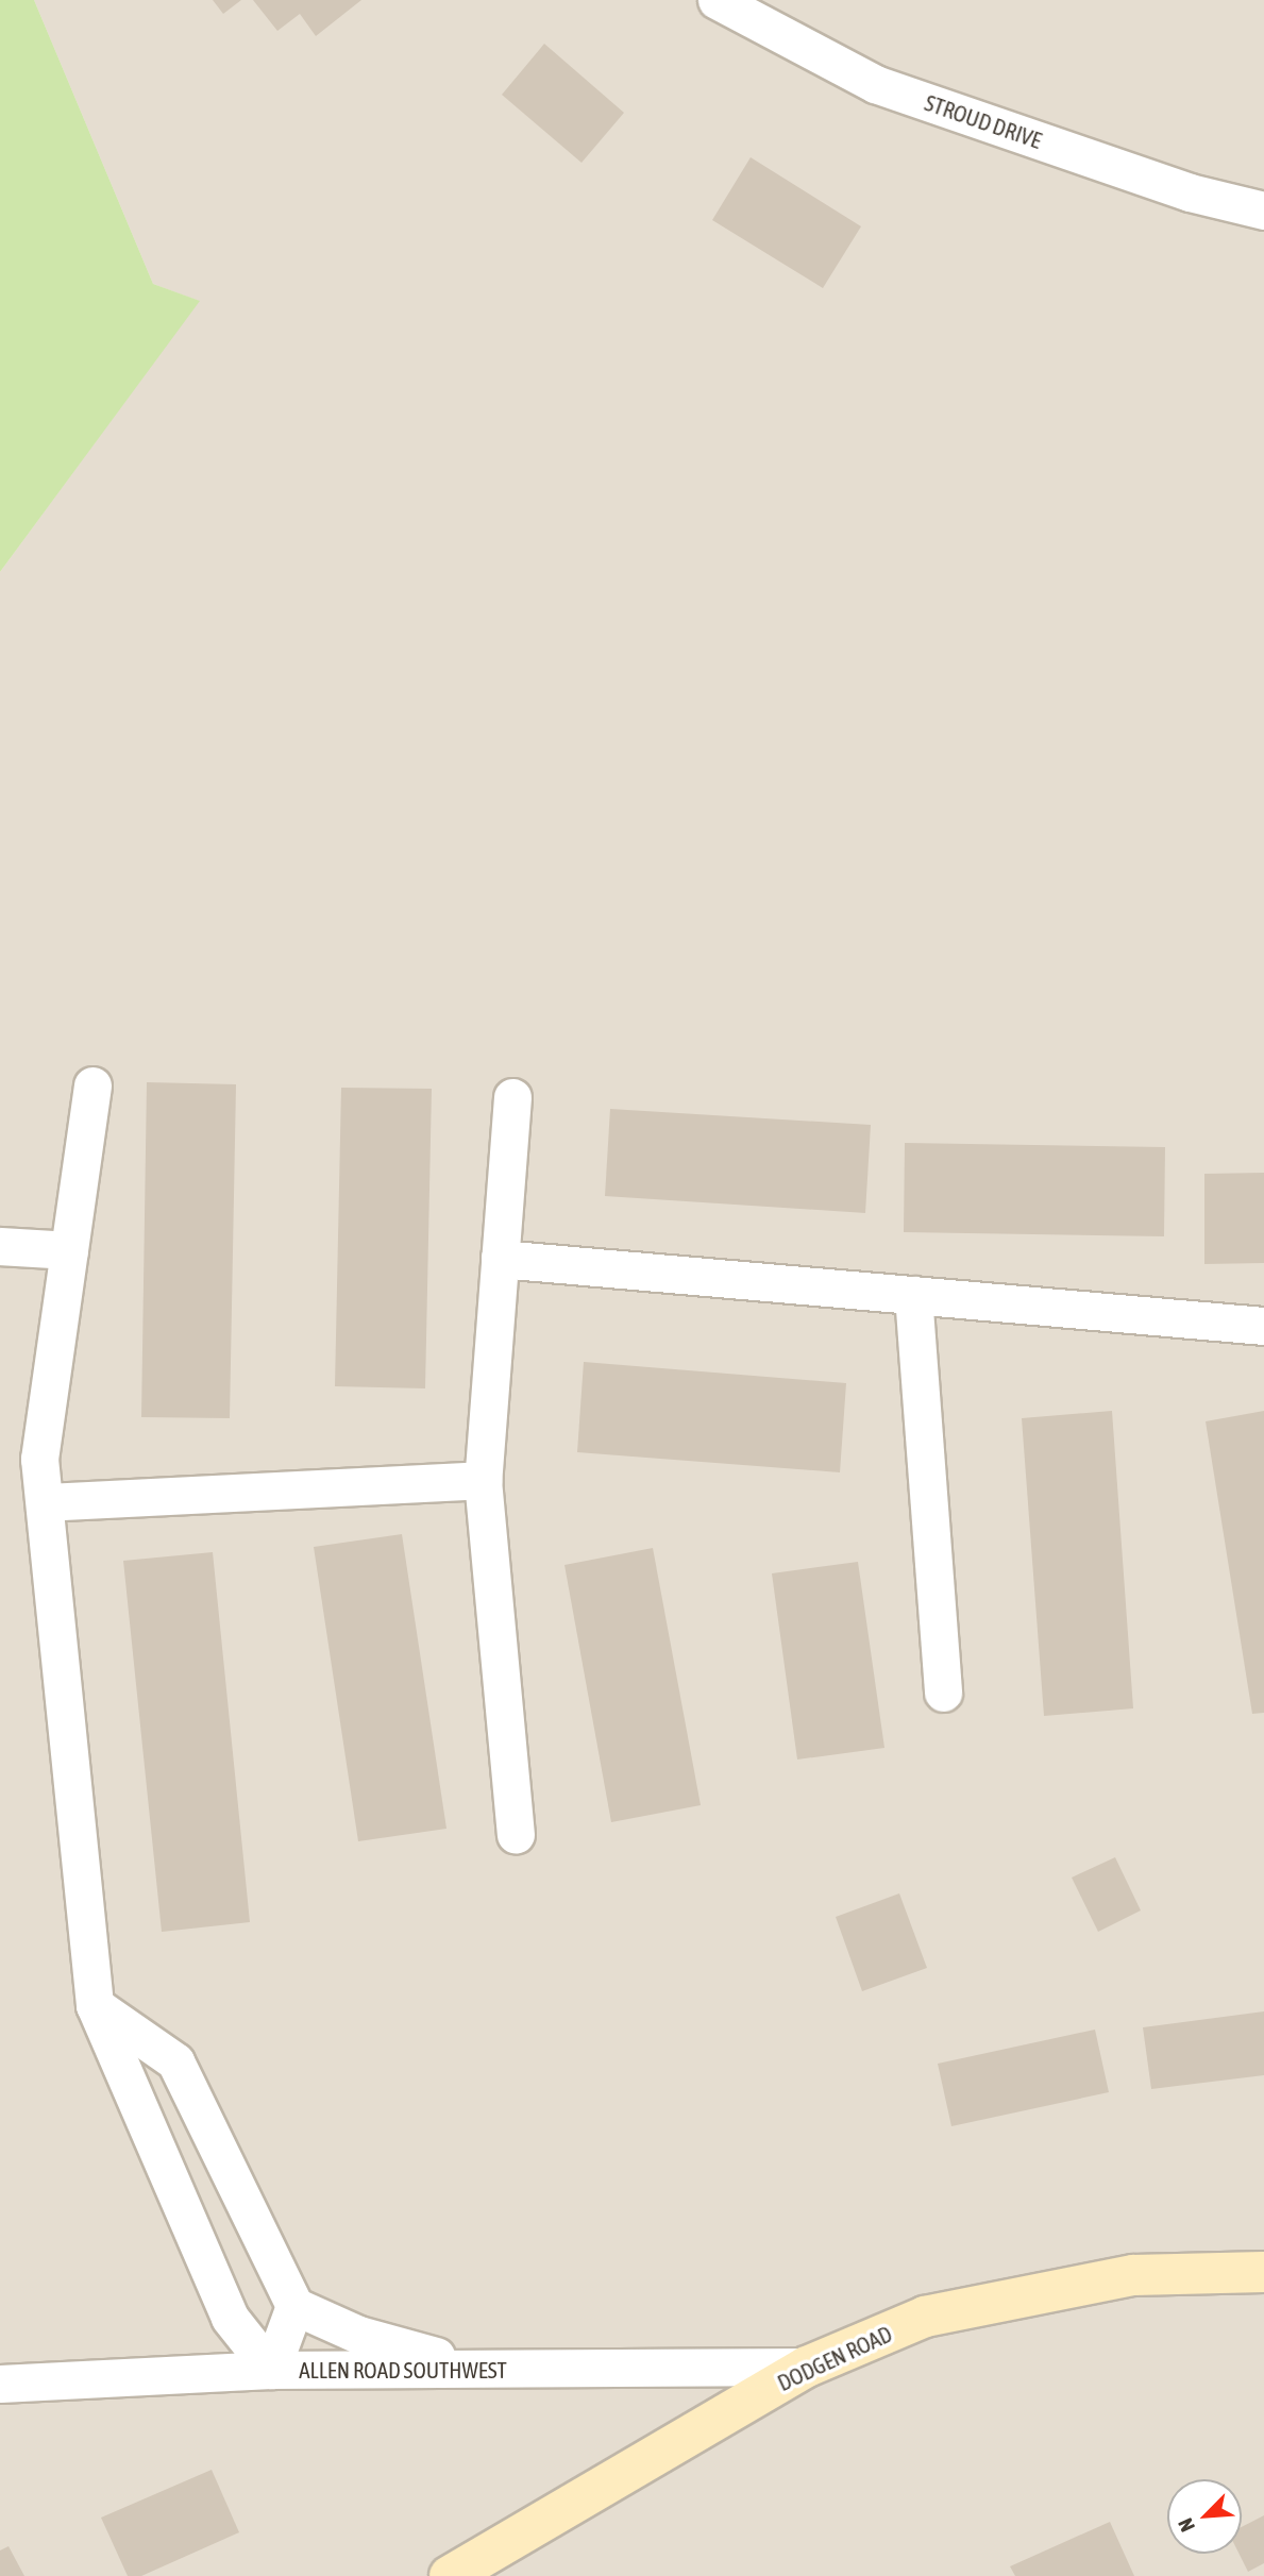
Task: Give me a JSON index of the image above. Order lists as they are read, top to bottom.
{
  "streets": {
    "street": ["STROUD DRIVE", "DODGEN ROAD", "ALLEN ROAD SOUTHWEST"]
  },
  "crossings": [
    ["DODGEN ROAD", "ALLEN ROAD SOUTHWEST"]
  ],
  "north": "bottom left"
}
